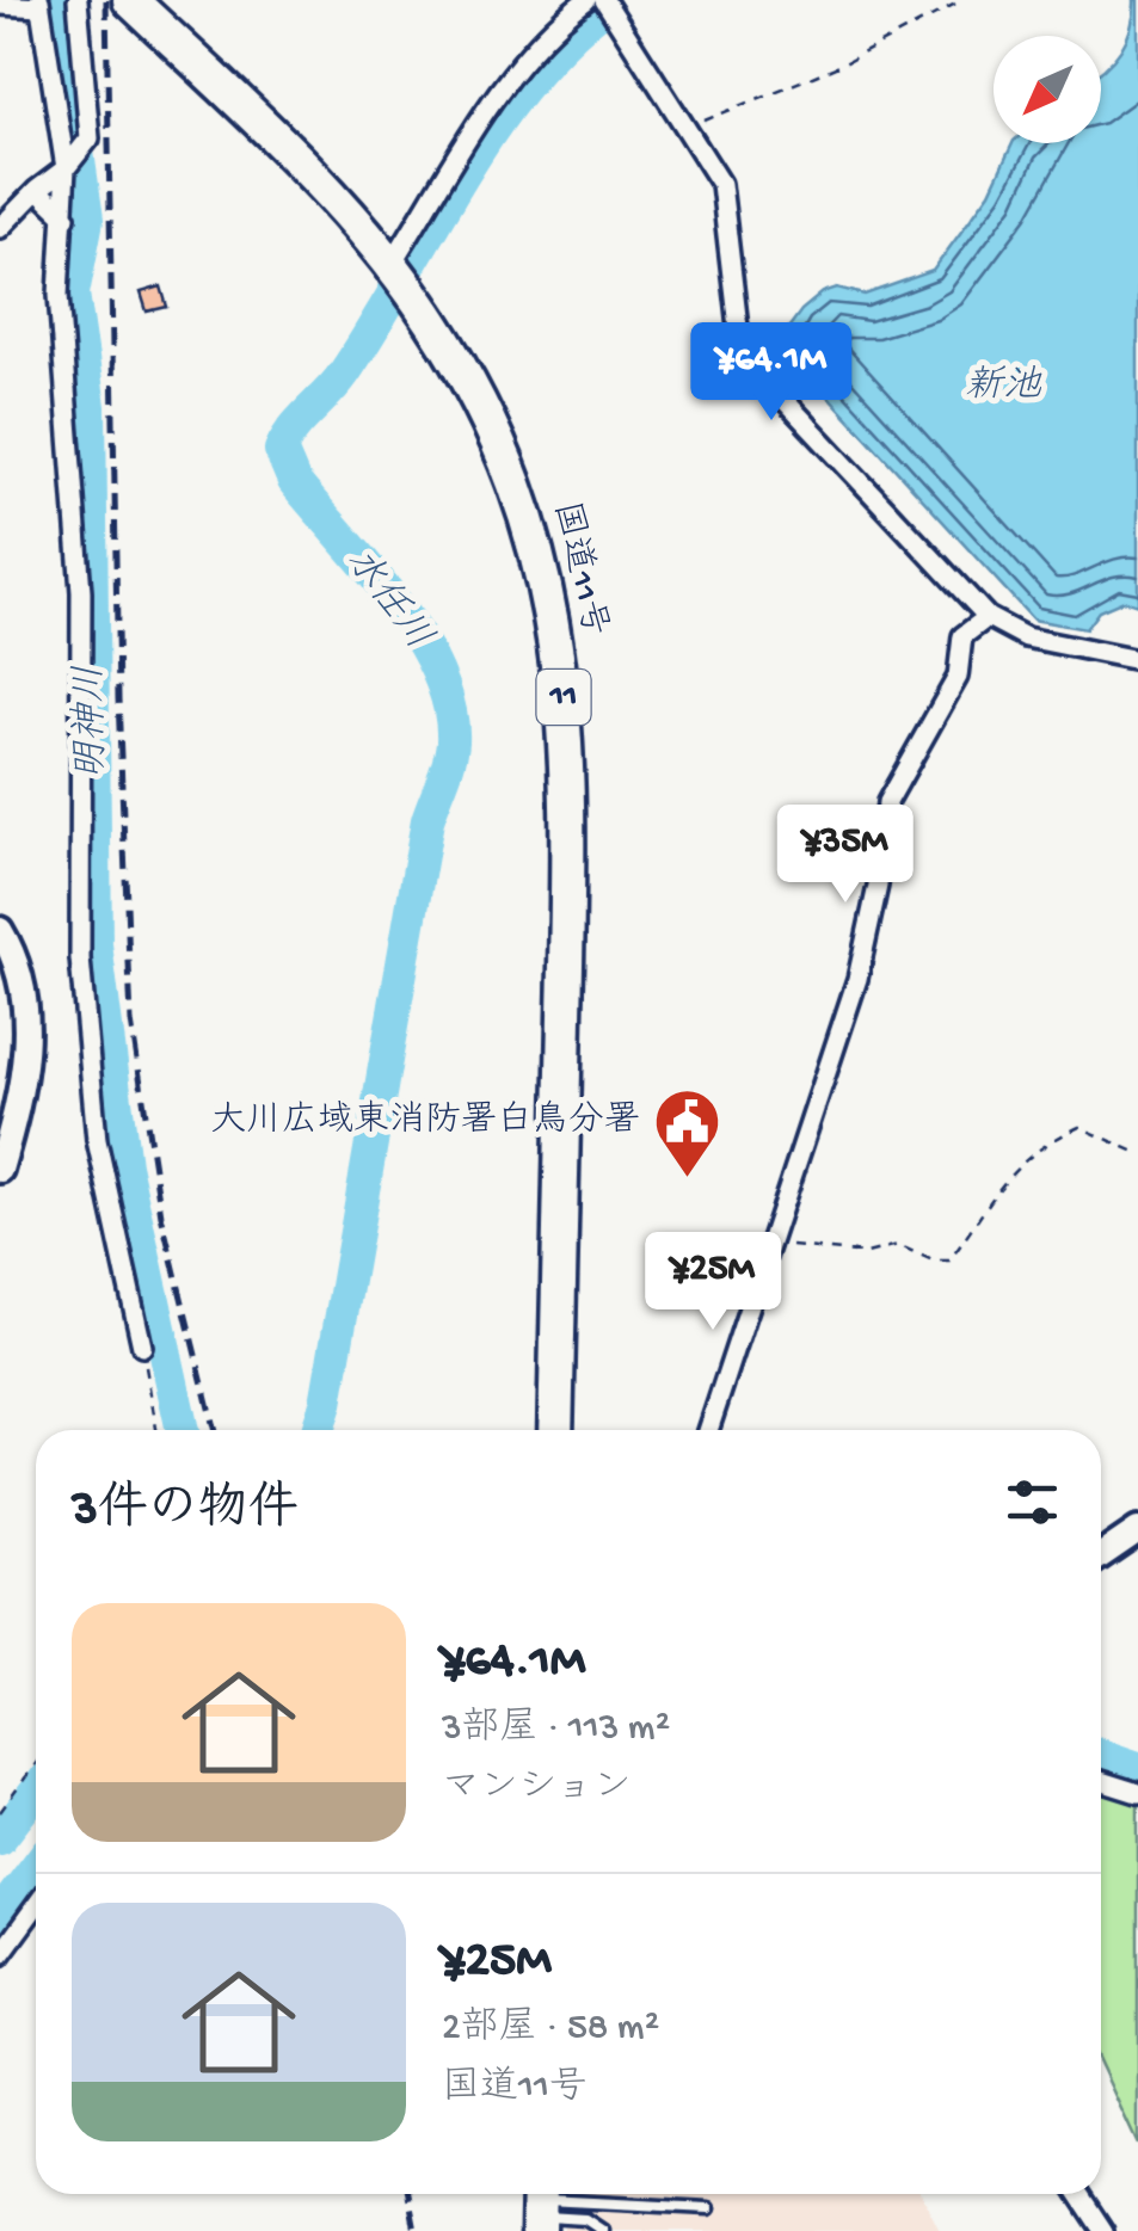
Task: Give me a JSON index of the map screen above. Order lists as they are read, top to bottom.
{
  "streets": {
    "highway": ["国道11号", "11"]
  },
  "water": ["新池", "水任川", "明神川"],
  "places": {
    "public building": ["大川広域東消防署白鳥分署"]
  },
  "north": "bottom left",
  "page": {
    "price": ["¥64.1M", "¥35M", "¥25M"],
    "heading": "3件の物件",
    "list": [
      {
        "name": "¥64.1M",
        "note": "3部屋 · 113 m² · マンション"
      },
      {
        "name": "¥25M",
        "note": "2部屋 · 58 m² · 国道11号"
      }
    ]
  }
}
